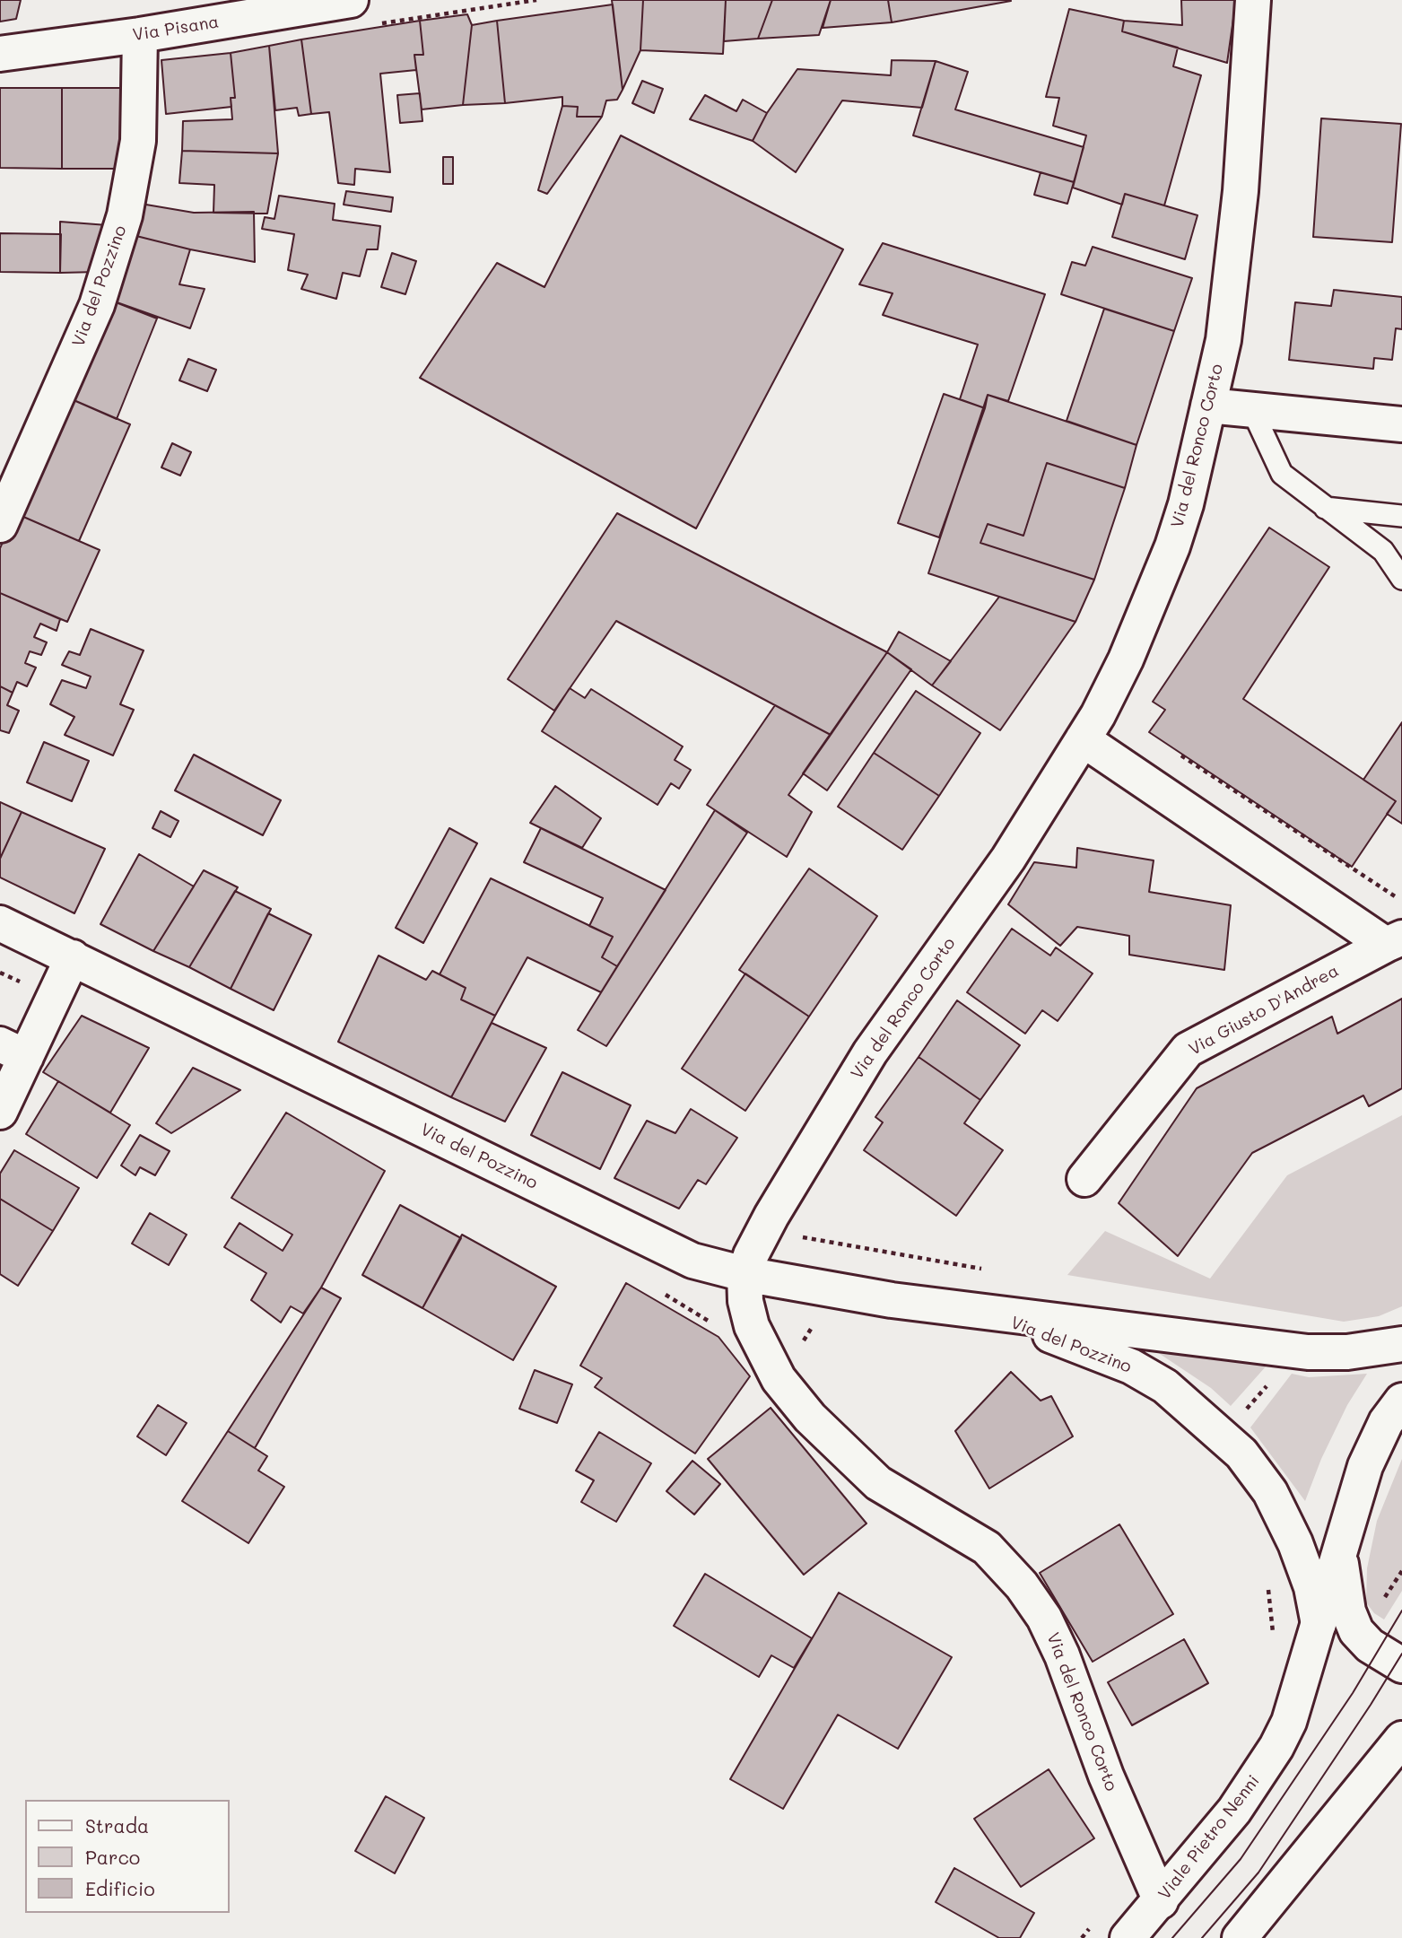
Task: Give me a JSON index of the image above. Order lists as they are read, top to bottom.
{
  "streets": {
    "street": [
      "Via Pisana",
      "Via del Pozzino",
      "Via del Ronco Corto",
      "Via Giusto D'Andrea",
      "Viale Pietro Nenni"
    ]
  },
  "crossings": [
    ["Via Pisana", "Via del Pozzino"],
    ["Via del Pozzino", "Via del Ronco Corto"],
    ["Via del Pozzino", "Viale Pietro Nenni"],
    ["Via del Ronco Corto", "Via Giusto D'Andrea"],
    ["Via del Ronco Corto", "Viale Pietro Nenni"]
  ],
  "legend": ["Strada", "Parco", "Edificio"]
}
